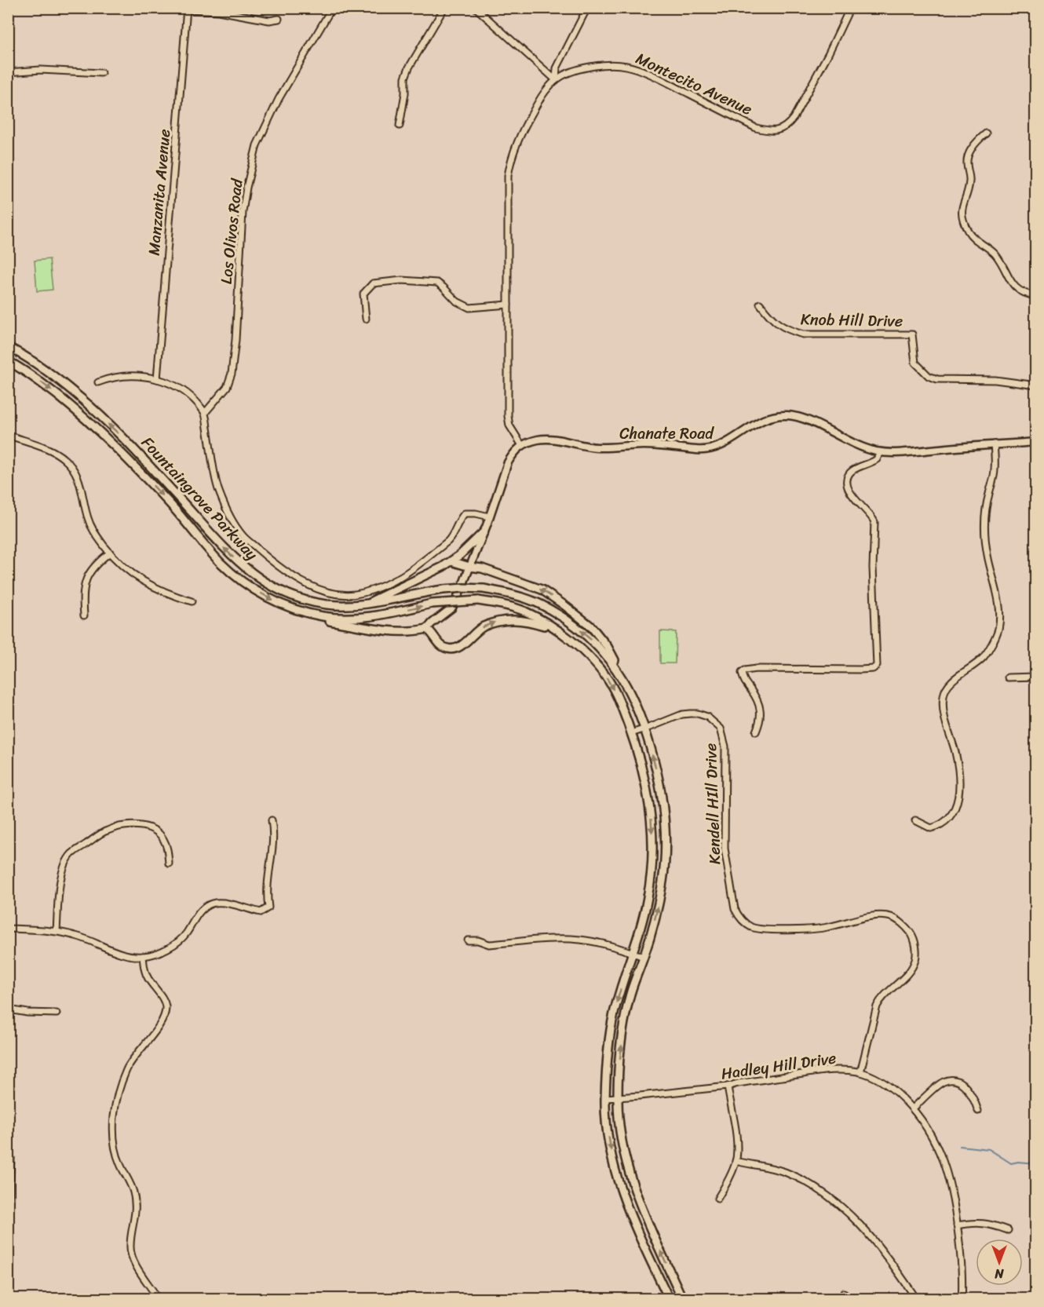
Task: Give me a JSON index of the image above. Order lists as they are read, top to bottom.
{
  "streets": {
    "main road": ["Fountaingrove Parkway"],
    "street": [
      "Montecito Avenue",
      "Manzanita Avenue",
      "Los Olivos Road",
      "Knob Hill Drive",
      "Chanate Road",
      "Kendell HIll Drive",
      "Hadley Hill Drive"
    ]
  },
  "crossings": [
    ["Montecito Avenue", "Chanate Road"],
    ["Fountaingrove Parkway", "Kendell HIll Drive"],
    ["Fountaingrove Parkway", "Hadley Hill Drive"],
    ["Kendell HIll Drive", "Hadley Hill Drive"]
  ],
  "north": "bottom"
}
